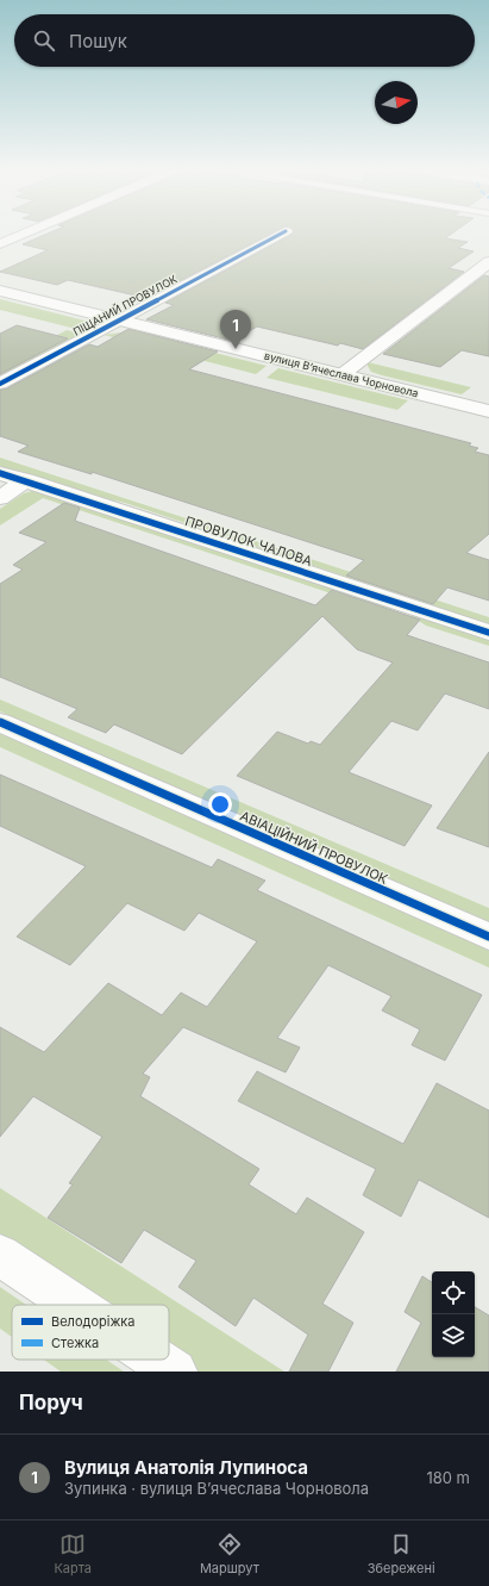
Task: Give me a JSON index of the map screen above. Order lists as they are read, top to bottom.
{
  "streets": {
    "street": [
      "ПІЩАНИЙ ПРОВУЛОК",
      "вулиця Вʼячеслава Чорновола",
      "ПРОВУЛОК ЧАЛОВА",
      "АВІАЦІЙНИЙ ПРОВУЛОК"
    ]
  },
  "crossings": [
    ["ПІЩАНИЙ ПРОВУЛОК", "вулиця Вʼячеслава Чорновола"]
  ],
  "legend": ["Велодоріжка", "Стежка"],
  "north": "right",
  "page": {
    "search": "Пошук",
    "pins": "1",
    "heading": "Поруч",
    "list": [
      {
        "mark": "1",
        "name": "Вулиця Анатолія Лупиноса",
        "note": "Зупинка · вулиця Вʼячеслава Чорновола",
        "value": "180 m"
      }
    ],
    "nav": ["Карта", "Маршрут", "Збережені"]
  }
}
